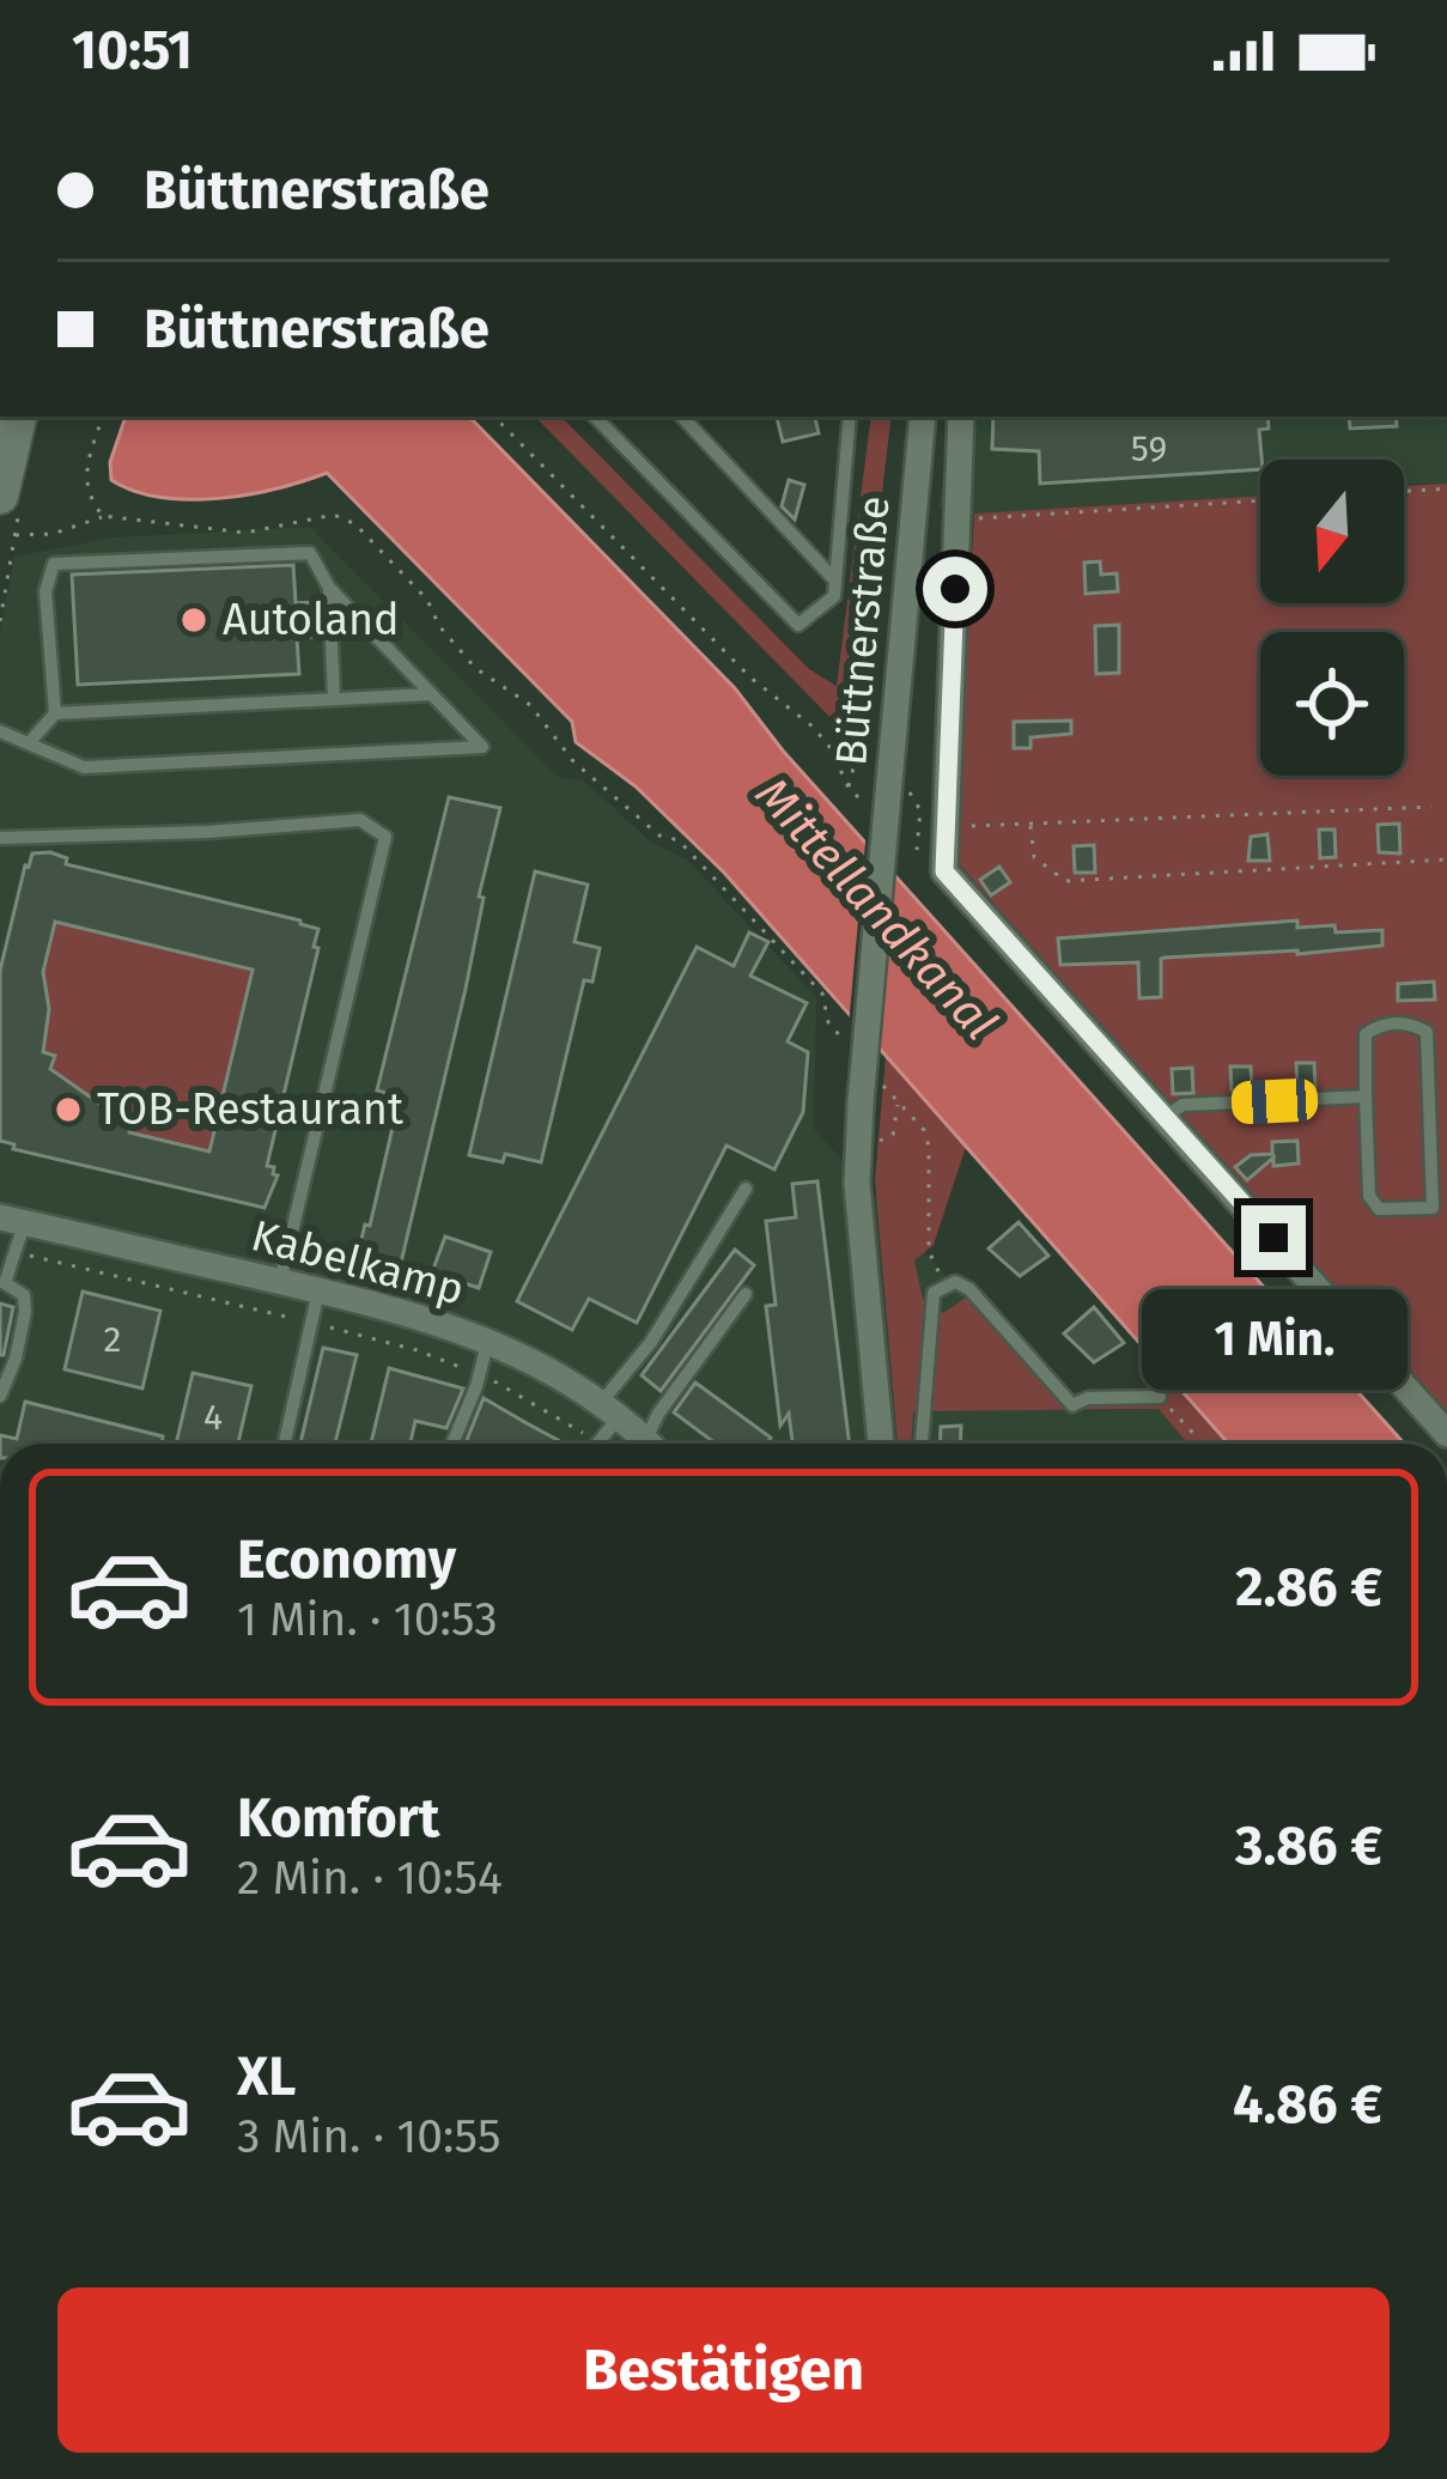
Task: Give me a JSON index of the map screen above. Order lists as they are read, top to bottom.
{
  "streets": {
    "street": ["Büttnerstraße", "Kabelkamp"]
  },
  "water": ["Mittellandkanal"],
  "places": ["Autoland", "TOB-Restaurant"],
  "house_numbers": ["59", "2", "4"],
  "north": "bottom",
  "page": {
    "status": "10:51",
    "banner": ["Büttnerstraße", "Büttnerstraße"],
    "bubble": "1 Min.",
    "list": [
      {
        "name": "Economy",
        "note": "1 Min. · 10:53",
        "value": "2.86 €"
      },
      {
        "name": "Komfort",
        "note": "2 Min. · 10:54",
        "value": "3.86 €"
      },
      {
        "name": "XL",
        "note": "3 Min. · 10:55",
        "value": "4.86 €"
      }
    ],
    "buttons": "Bestätigen"
  }
}
